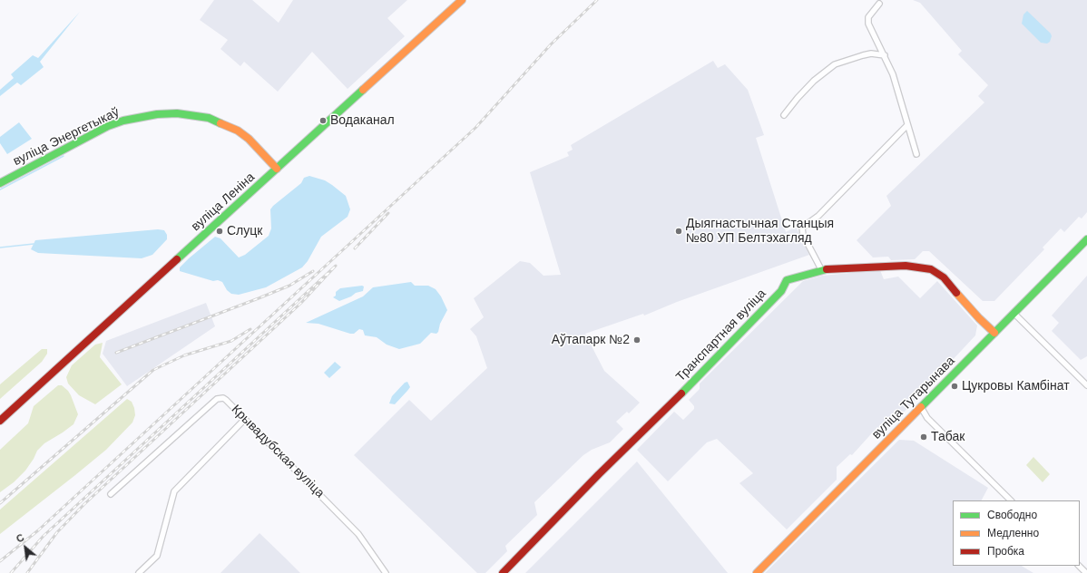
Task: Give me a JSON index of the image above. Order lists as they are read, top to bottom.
{
  "streets": {
    "street": [
      "вуліца Энергетыкаў",
      "вуліца Леніна",
      "Транспартная вуліца",
      "вуліца Тутарынава",
      "Крывадубская вуліца"
    ]
  },
  "crossings": [
    ["вуліца Энергетыкаў", "вуліца Леніна"],
    ["Транспартная вуліца", "вуліца Тутарынава"]
  ],
  "places": [
    "Водаканал",
    "Слуцк",
    "Дыягнастычная Станцыя №80 УП Белтэхагляд",
    "Аўтапарк №2",
    "Цукровы Камбінат",
    "Табак"
  ],
  "legend": ["Свободно", "Медленно", "Пробка"],
  "north": "top left"
}
